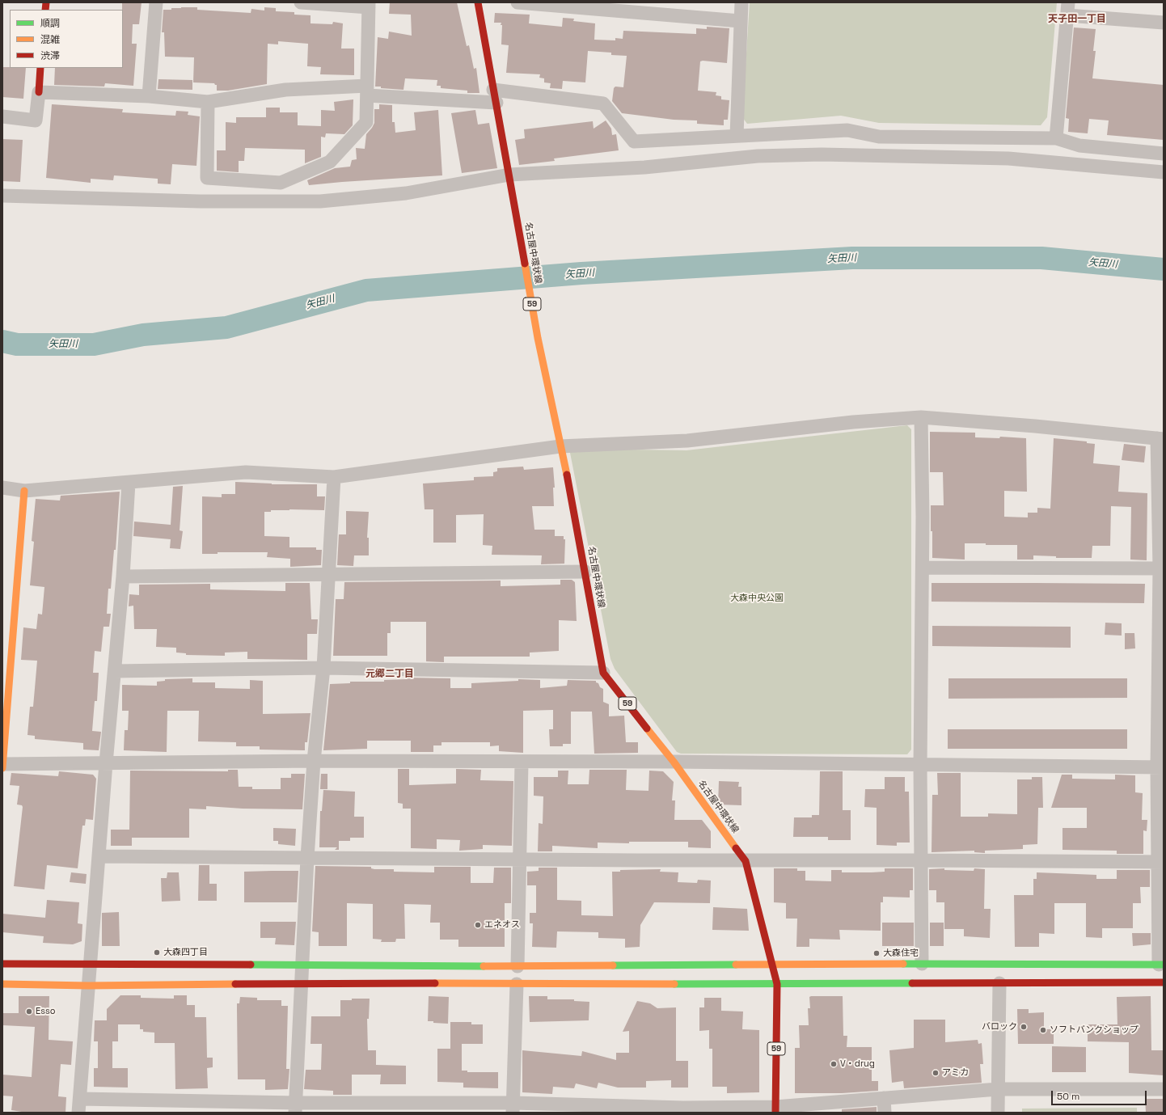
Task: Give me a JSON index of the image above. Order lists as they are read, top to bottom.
{
  "streets": {
    "street": ["名古屋中環状線", "59"]
  },
  "districts": ["天子田一丁目", "元郷二丁目"],
  "water": ["矢田川"],
  "parks": ["大森中央公園"],
  "places": [
    "エネオス",
    "大森四丁目",
    "大森住宅",
    "Esso",
    "バロック",
    "ソフトバンクショップ",
    "V・drug",
    "アミカ"
  ],
  "legend": ["順調", "混雑", "渋滞"],
  "scale_bar": "50 m"
}
